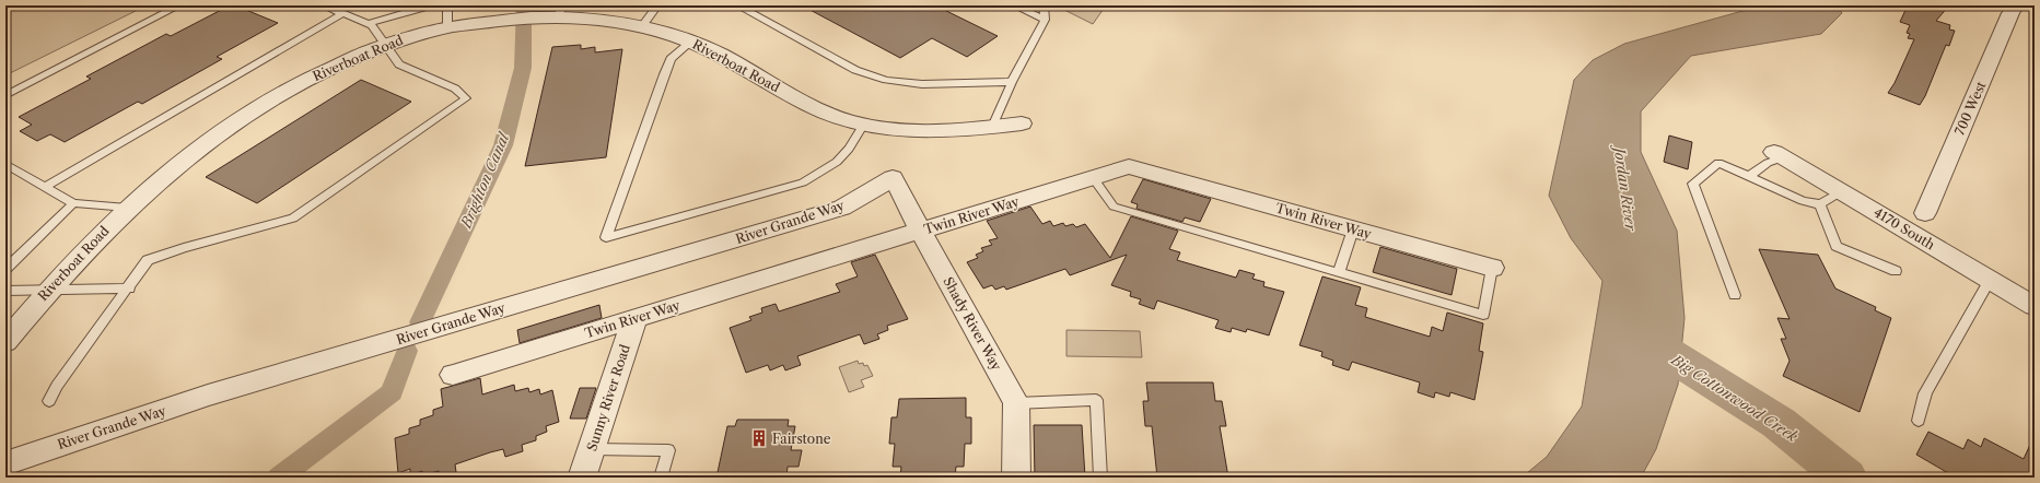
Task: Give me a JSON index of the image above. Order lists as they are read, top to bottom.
{
  "streets": {
    "street": [
      "Riverboat Road",
      "700 West",
      "Twin River Way",
      "River Grande Way",
      "4170 South",
      "Shady River Way",
      "Sunny River Road"
    ]
  },
  "crossings": [
    ["Twin River Way", "Shady River Way"],
    ["Twin River Way", "Sunny River Road"],
    ["River Grande Way", "Shady River Way"]
  ],
  "water": ["Brighton Canal", "Jordan River", "Big Cottonwood Creek"],
  "places": {
    "building": ["Fairstone"]
  }
}
